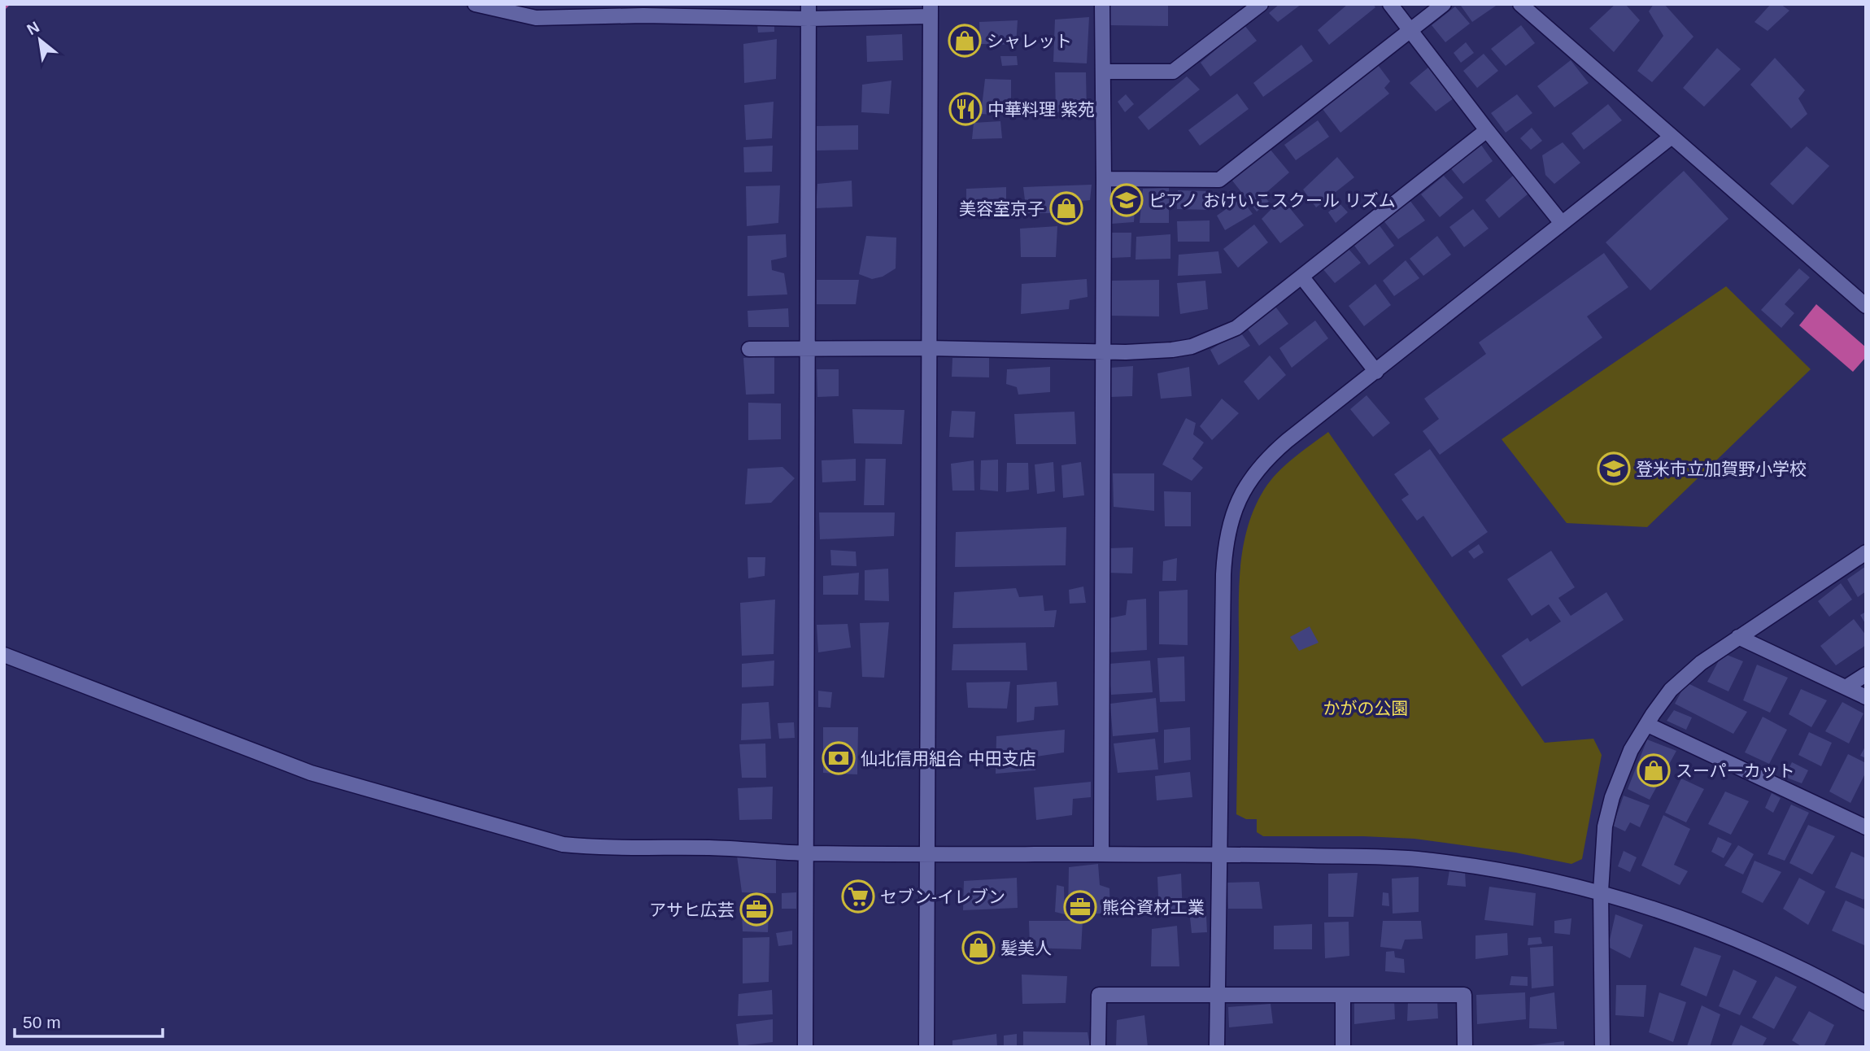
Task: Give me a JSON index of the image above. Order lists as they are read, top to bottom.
{
  "parks": ["かがの公園"],
  "places": {
    "shop": [
      "シャレット",
      "美容室京子",
      "スーパーカット",
      "髪美人"
    ],
    "restaurant": ["中華料理 紫苑"],
    "school or university": ["ピアノ おけいこスクール リズム", "登米市立加賀野小学校"],
    "bank": ["仙北信用組合 中田支店"],
    "supermarket": ["セブン-イレブン"],
    "office": ["熊谷資材工業", "アサヒ広芸"]
  },
  "scale_bar": "50 m",
  "north": "top left"
}
